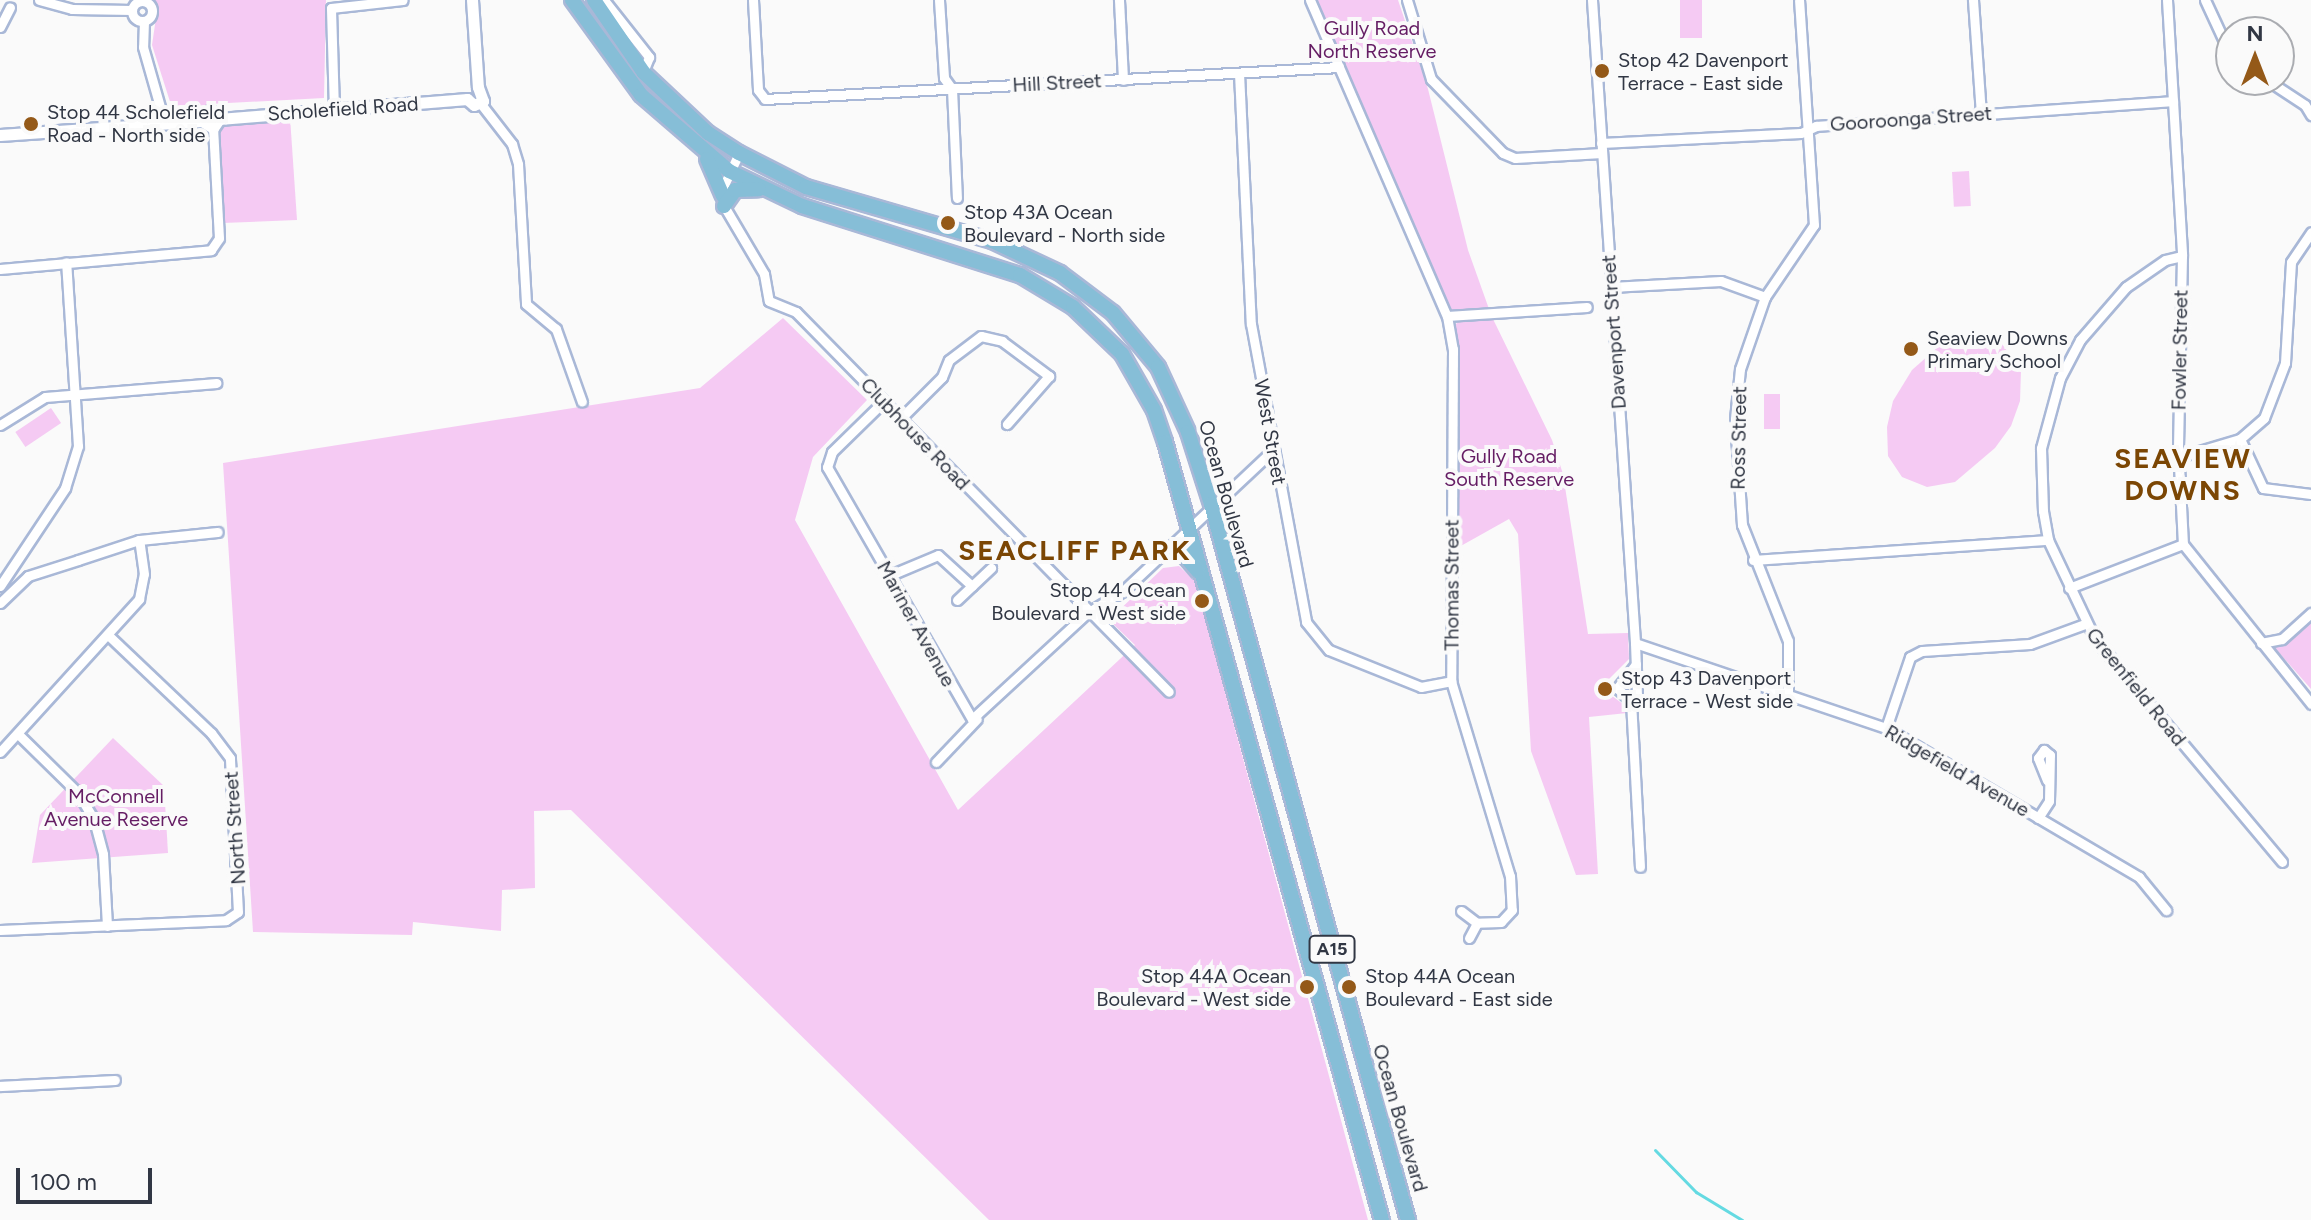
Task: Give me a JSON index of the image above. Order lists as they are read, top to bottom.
{
  "streets": {
    "main road": ["Ocean Boulevard", "A15"],
    "street": [
      "Hill Street",
      "Scholefield Road",
      "Gooroonga Street",
      "Davenport Street",
      "Fowler Street",
      "West Street",
      "Clubhouse Road",
      "Ross Street",
      "Thomas Street",
      "Mariner Avenue",
      "Greenfield Road",
      "Ridgefield Avenue",
      "North Street"
    ]
  },
  "crossings": [
    ["Hill Street", "West Street"],
    ["Hill Street", "Thomas Street"],
    ["Gooroonga Street", "Davenport Street"],
    ["Gooroonga Street", "Fowler Street"],
    ["Gooroonga Street", "Ross Street"],
    ["Davenport Street", "Ridgefield Avenue"],
    ["Fowler Street", "Greenfield Road"],
    ["West Street", "Thomas Street"],
    ["Clubhouse Road", "Mariner Avenue"],
    ["Ross Street", "Ridgefield Avenue"]
  ],
  "districts": ["SEAVIEW DOWNS", "SEACLIFF PARK"],
  "parks": ["Gully Road North Reserve", "Gully Road South Reserve", "McConnell Avenue Reserve"],
  "places": [
    "Stop 42 Davenport Terrace - East side",
    "Stop 44 Scholefield Road - North side",
    "Stop 43A Ocean Boulevard - North side",
    "Seaview Downs Primary School",
    "Stop 44 Ocean Boulevard - West side",
    "Stop 43 Davenport Terrace - West side",
    "Stop 44A Ocean Boulevard - West side",
    "Stop 44A Ocean Boulevard - East side"
  ],
  "scale_bar": "100 m",
  "north": "top"
}
